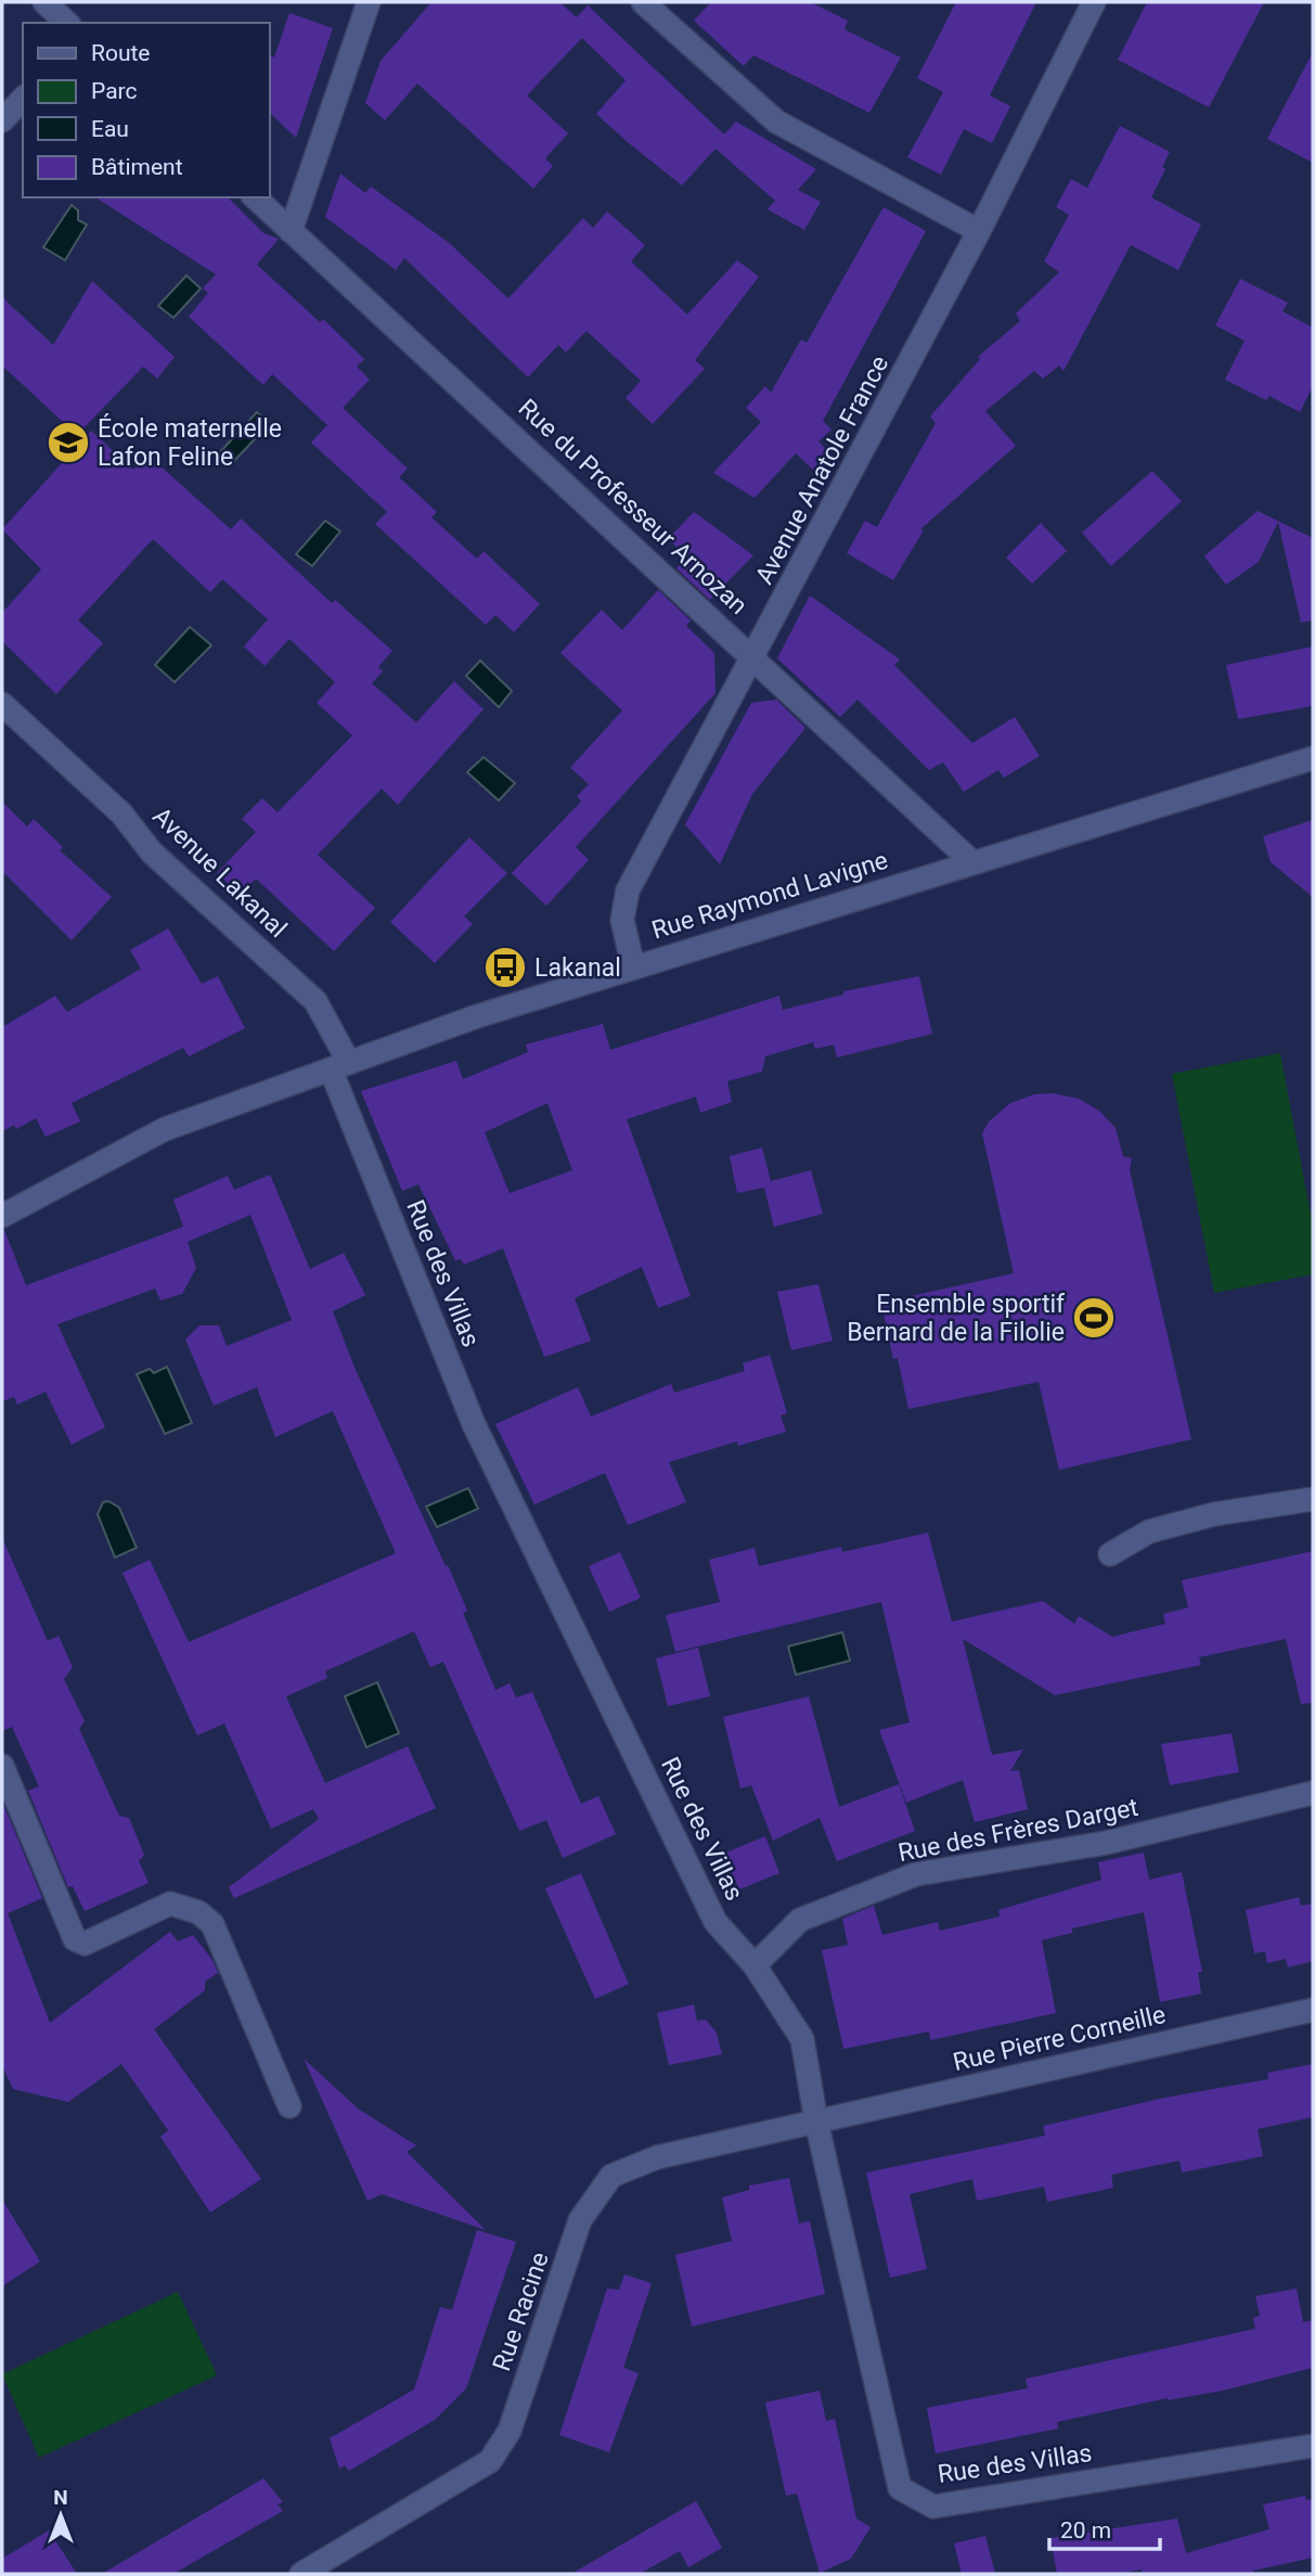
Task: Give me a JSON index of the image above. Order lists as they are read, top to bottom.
{
  "streets": {
    "street": [
      "Avenue Anatole France",
      "Rue du Professeur Arnozan",
      "Avenue Lakanal",
      "Rue Raymond Lavigne",
      "Rue des Villas",
      "Rue des Frères Darget",
      "Rue Pierre Corneille",
      "Rue Racine"
    ]
  },
  "crossings": [
    ["Avenue Anatole France", "Rue du Professeur Arnozan"],
    ["Avenue Anatole France", "Rue Raymond Lavigne"],
    ["Rue du Professeur Arnozan", "Rue Raymond Lavigne"],
    ["Avenue Lakanal", "Rue Raymond Lavigne"],
    ["Avenue Lakanal", "Rue des Villas"],
    ["Rue Raymond Lavigne", "Rue des Villas"],
    ["Rue des Villas", "Rue des Frères Darget"],
    ["Rue des Villas", "Rue Pierre Corneille"],
    ["Rue des Villas", "Rue Racine"],
    ["Rue Pierre Corneille", "Rue Racine"]
  ],
  "places": {
    "school or university": ["École maternelle Lafon Feline"],
    "bus stop": ["Lakanal"],
    "sports": ["Ensemble sportif Bernard de la Filolie"]
  },
  "legend": [
    "Route",
    "Parc",
    "Eau",
    "Bâtiment"
  ],
  "scale_bar": "20 m",
  "north": "top"
}
